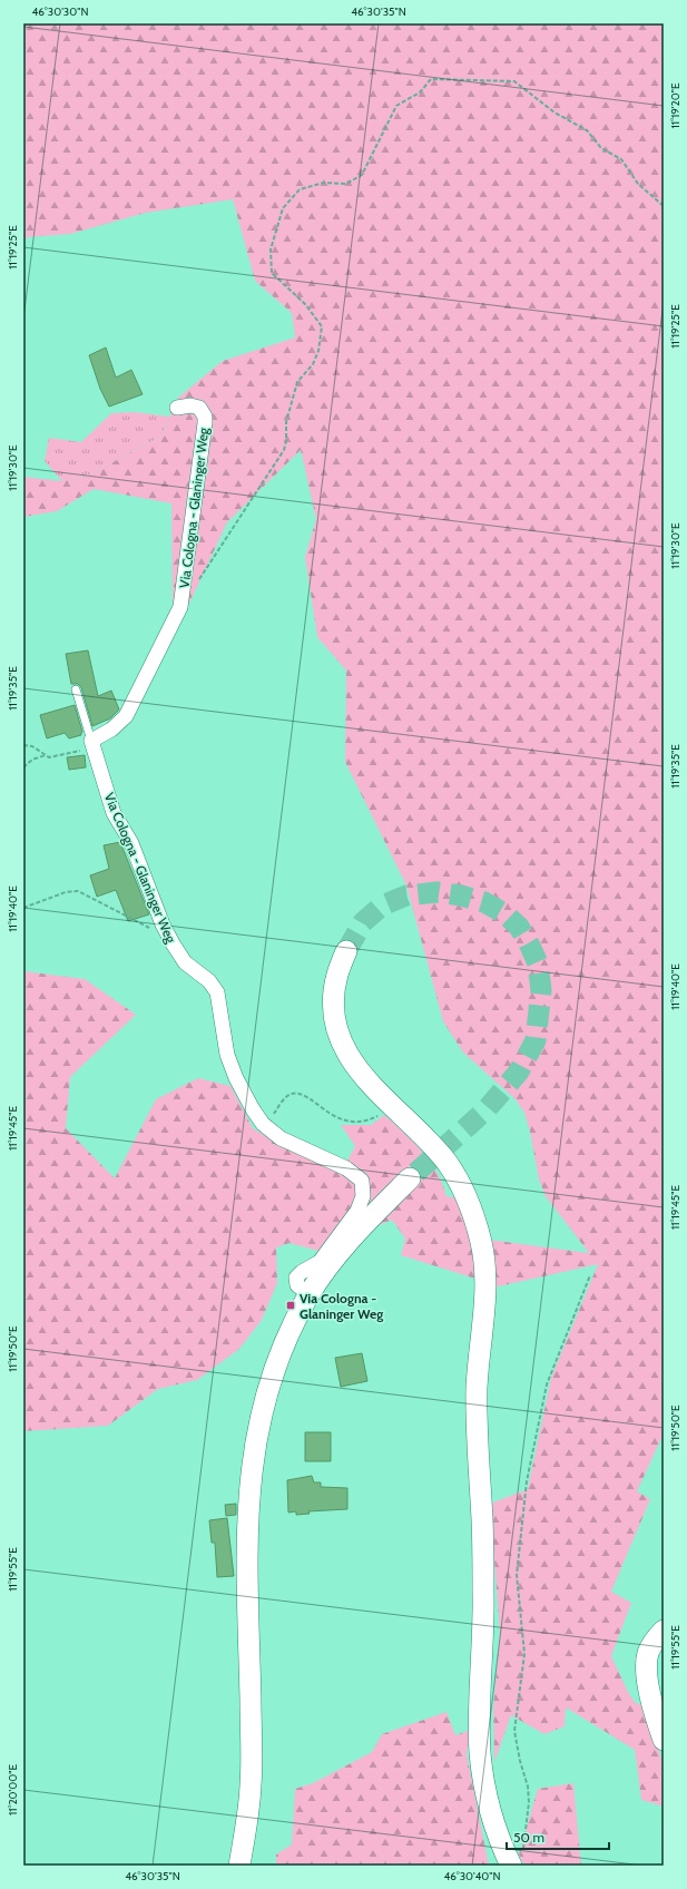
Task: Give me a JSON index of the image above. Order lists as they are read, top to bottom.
{
  "streets": {
    "street": ["Via Cologna - Glaninger Weg"]
  },
  "places": {
    "transit": ["Via Cologna - Glaninger Weg"]
  },
  "scale_bar": "50 m",
  "coordinates": [
    "46°30'30\"N",
    "46°30'35\"N",
    "11°19'20\"E",
    "11°19'25\"E",
    "11°19'30\"E",
    "11°19'35\"E",
    "11°19'40\"E",
    "11°19'45\"E",
    "11°19'50\"E",
    "11°19'55\"E",
    "11°20'00\"E",
    "46°30'40\"N"
  ]
}
